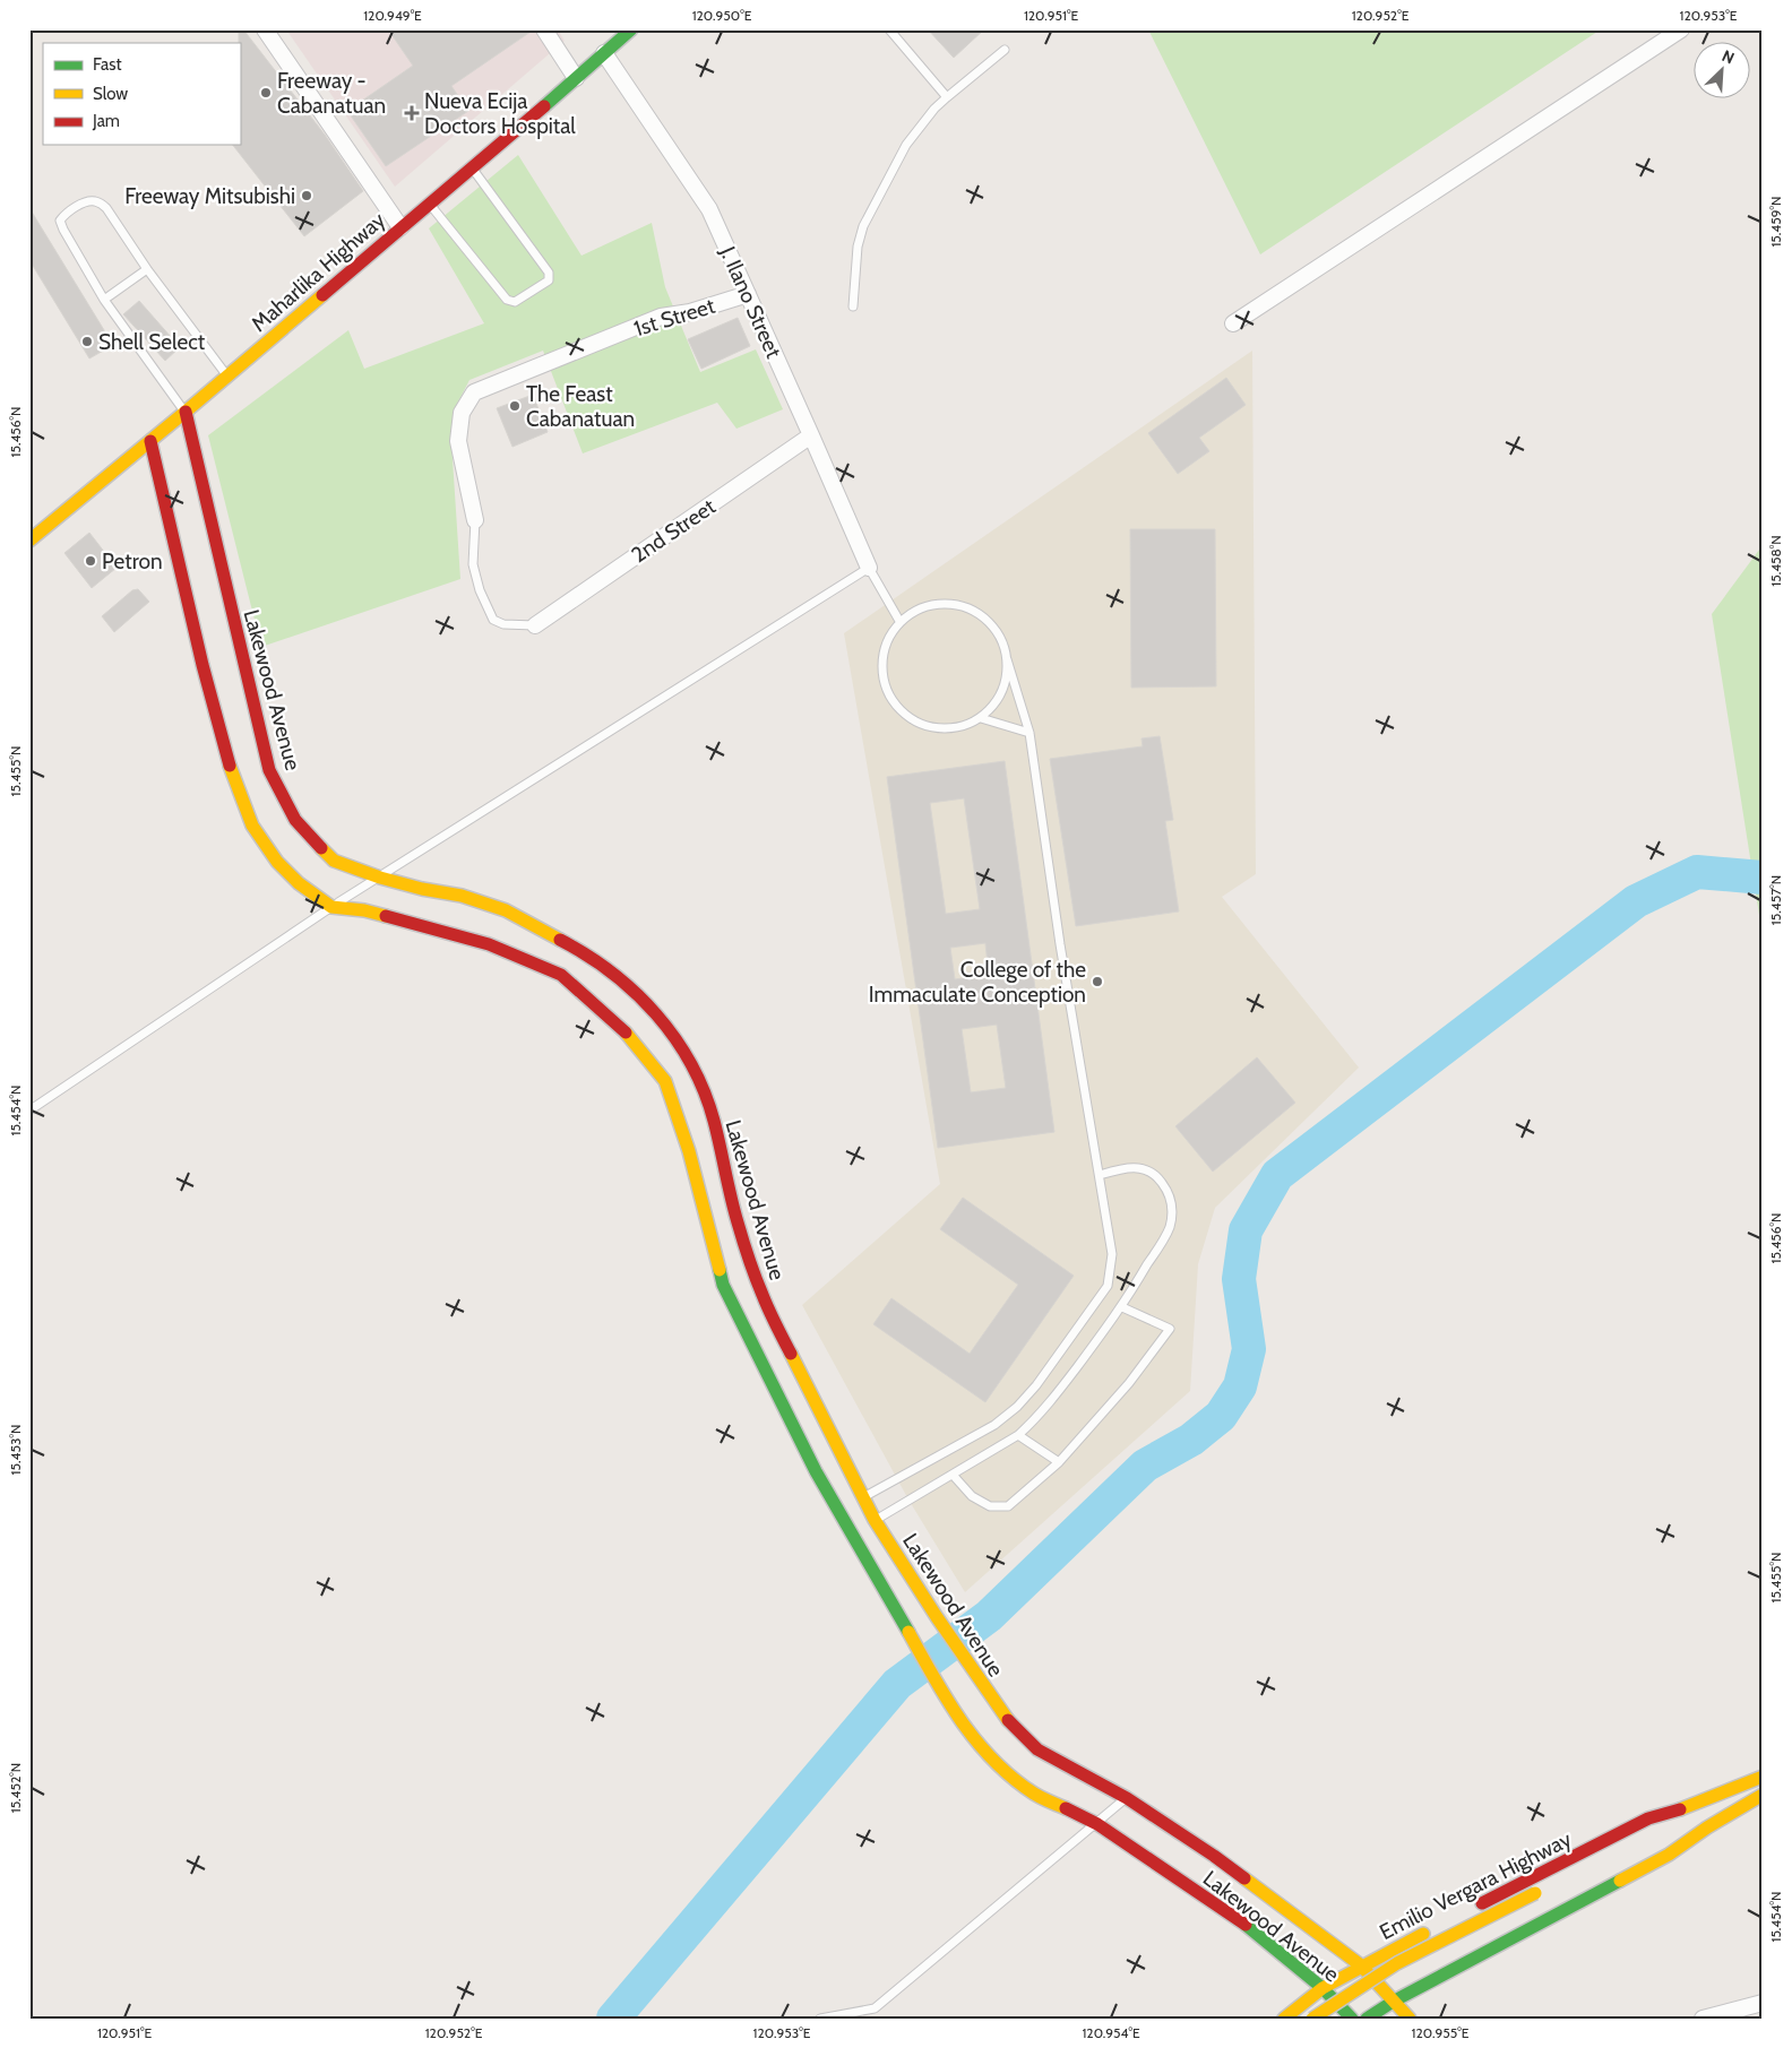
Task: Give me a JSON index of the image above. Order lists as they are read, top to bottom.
{
  "streets": {
    "main road": ["Maharlika Highway", "Lakewood Avenue", "Emilio Vergara Highway"],
    "street": ["J. Ilano Street", "1st Street", "2nd Street"]
  },
  "crossings": [
    ["Maharlika Highway", "J. Ilano Street"],
    ["Maharlika Highway", "Lakewood Avenue"],
    ["J. Ilano Street", "1st Street"],
    ["J. Ilano Street", "2nd Street"],
    ["Lakewood Avenue", "Emilio Vergara Highway"]
  ],
  "places": {
    "other": [
      "Freeway - Cabanatuan",
      "Freeway Mitsubishi",
      "Shell Select",
      "The Feast Cabanatuan",
      "Petron",
      "College of the Immaculate Conception"
    ],
    "health": ["Nueva Ecija Doctors Hospital"]
  },
  "legend": ["Fast", "Slow", "Jam"],
  "north": "top right",
  "coordinates": [
    "120.949°E",
    "120.950°E",
    "120.951°E",
    "120.952°E",
    "120.953°E",
    "15.459°N",
    "15.456°N",
    "15.458°N",
    "15.455°N",
    "15.457°N",
    "15.454°N",
    "15.453°N",
    "15.452°N",
    "120.954°E",
    "120.955°E"
  ]
}
